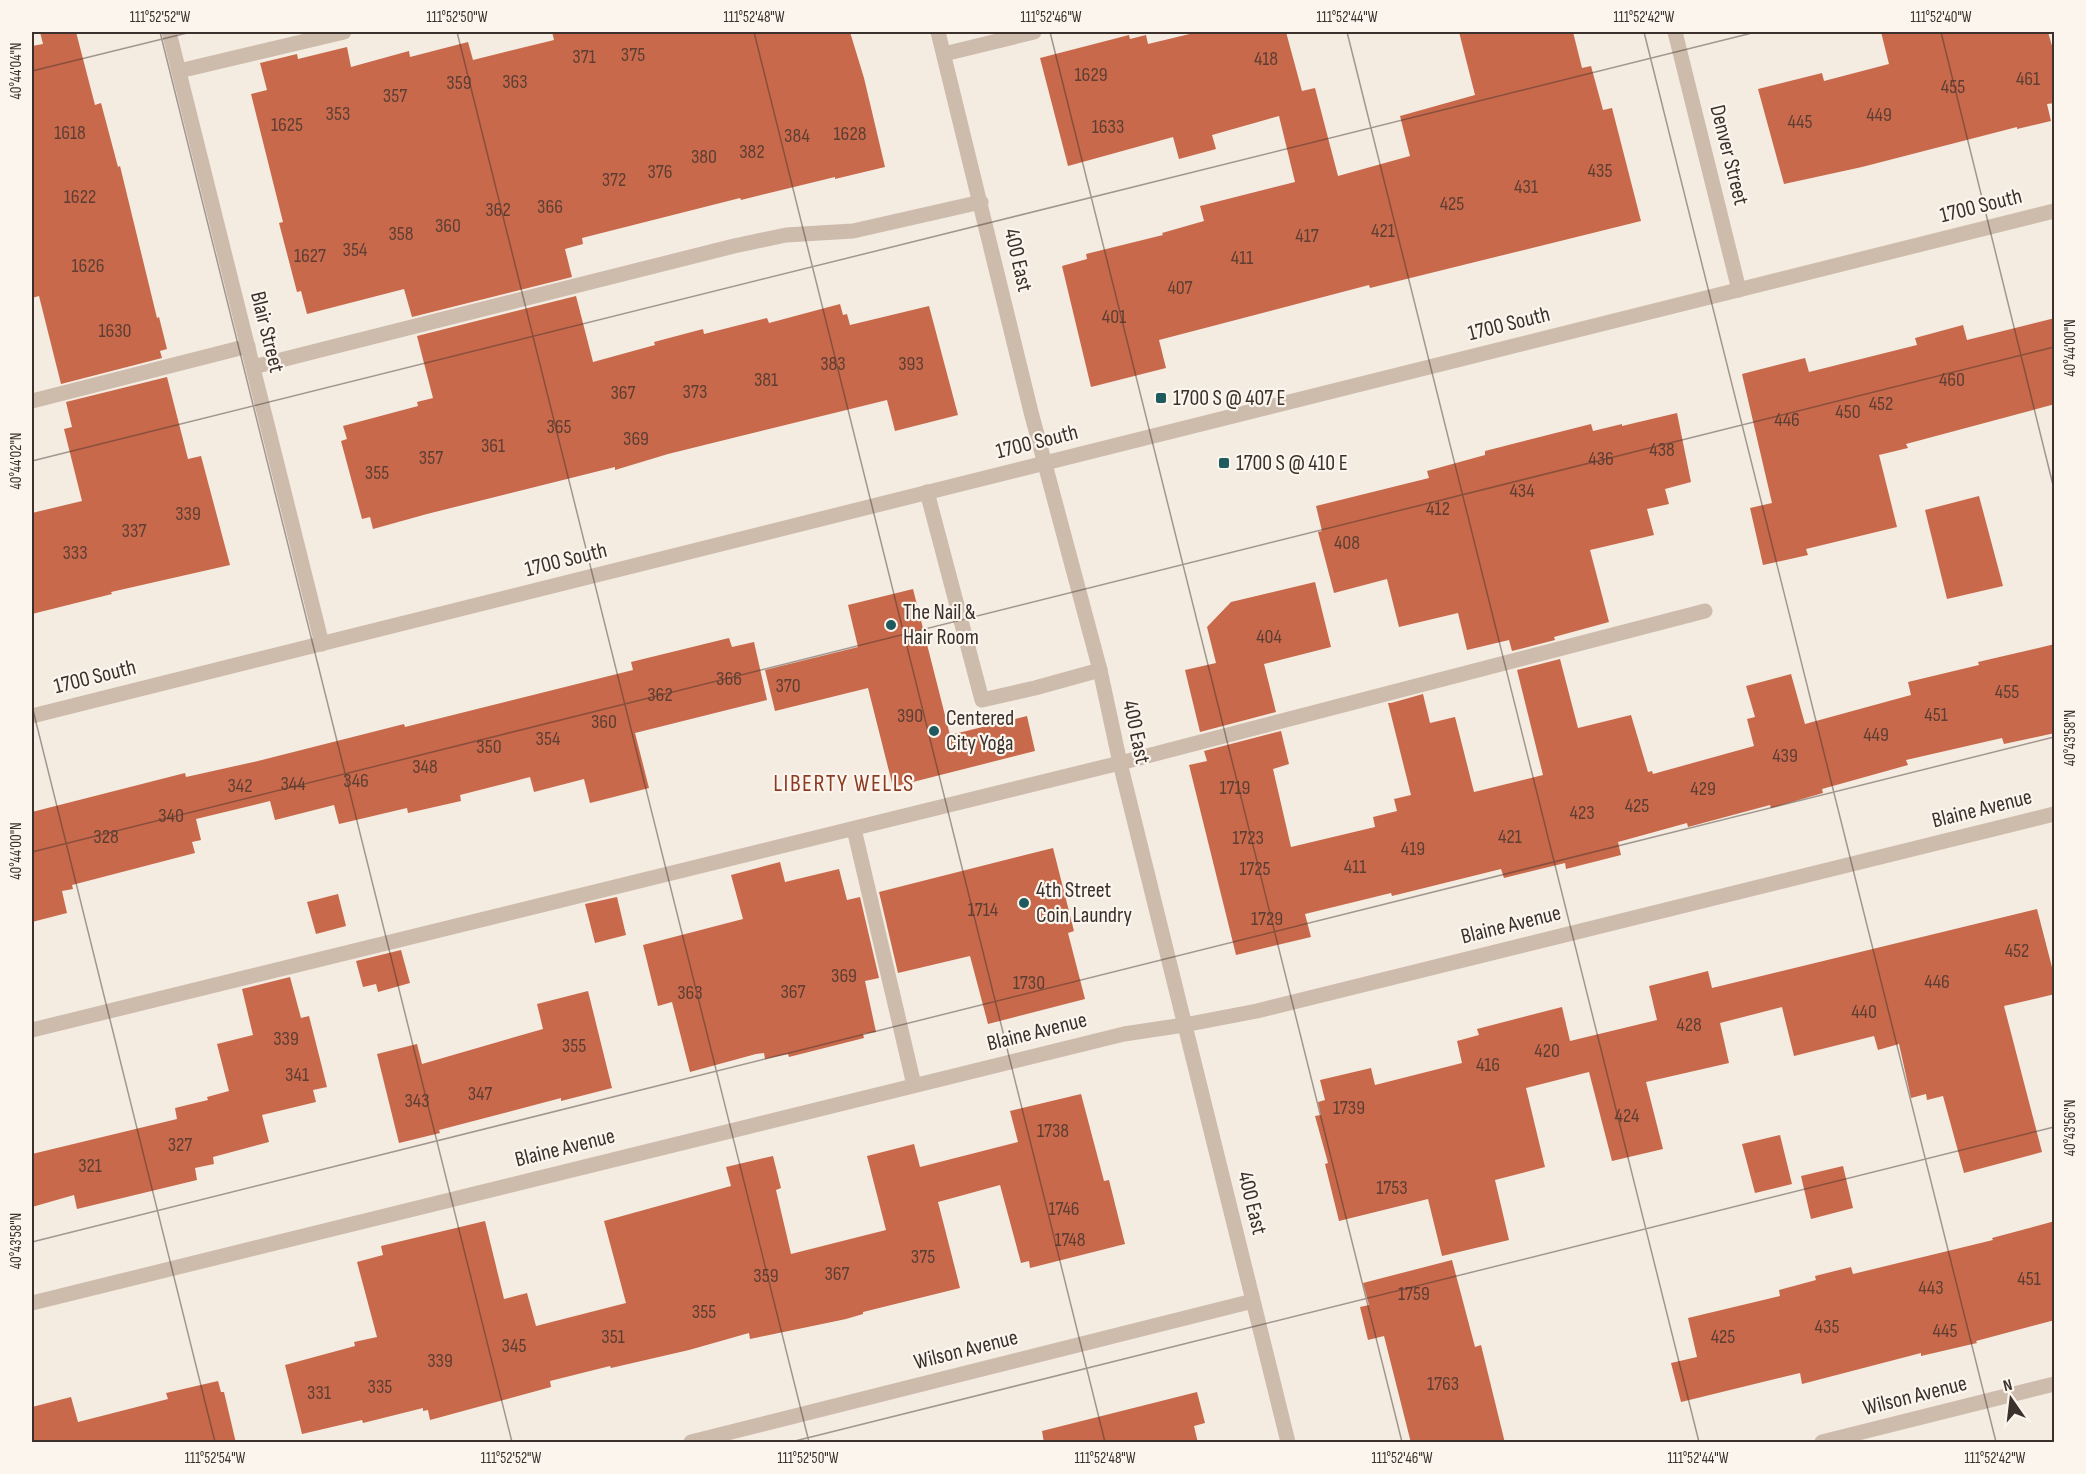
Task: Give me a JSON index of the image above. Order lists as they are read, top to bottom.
{
  "streets": {
    "street": [
      "Denver Street",
      "1700 South",
      "400 East",
      "Blair Street",
      "Blaine Avenue",
      "Wilson Avenue"
    ]
  },
  "crossings": [
    ["Denver Street", "1700 South"],
    ["1700 South", "400 East"],
    ["1700 South", "Blair Street"],
    ["400 East", "Blaine Avenue"],
    ["400 East", "Wilson Avenue"]
  ],
  "districts": ["LIBERTY WELLS"],
  "places": {
    "transit": ["1700 S @ 407 E", "1700 S @ 410 E"],
    "other": ["The Nail & Hair Room", "Centered City Yoga", "4th Street Coin Laundry"]
  },
  "house_numbers": [
    "375",
    "371",
    "418",
    "1629",
    "461",
    "363",
    "359",
    "455",
    "357",
    "353",
    "449",
    "445",
    "1625",
    "1633",
    "1618",
    "1628",
    "384",
    "382",
    "380",
    "435",
    "376",
    "372",
    "431",
    "1622",
    "425",
    "366",
    "362",
    "360",
    "421",
    "358",
    "417",
    "354",
    "1627",
    "411",
    "1626",
    "407",
    "401",
    "1630",
    "383",
    "393",
    "381",
    "460",
    "373",
    "367",
    "452",
    "450",
    "446",
    "365",
    "369",
    "361",
    "438",
    "357",
    "436",
    "355",
    "434",
    "412",
    "339",
    "337",
    "408",
    "333",
    "404",
    "366",
    "370",
    "455",
    "362",
    "451",
    "390",
    "360",
    "449",
    "354",
    "350",
    "439",
    "348",
    "346",
    "344",
    "342",
    "1719",
    "429",
    "425",
    "423",
    "340",
    "328",
    "421",
    "1723",
    "419",
    "411",
    "1725",
    "1714",
    "1729",
    "452",
    "369",
    "446",
    "1730",
    "367",
    "363",
    "440",
    "428",
    "339",
    "355",
    "420",
    "416",
    "341",
    "347",
    "343",
    "1739",
    "424",
    "1738",
    "327",
    "321",
    "1753",
    "1746",
    "1748",
    "375",
    "367",
    "359",
    "451",
    "443",
    "1759",
    "355",
    "435",
    "445",
    "351",
    "425",
    "345",
    "339",
    "1763",
    "335",
    "331"
  ],
  "north": "top",
  "coordinates": [
    "111°52'52\"W",
    "111°52'50\"W",
    "111°52'48\"W",
    "111°52'46\"W",
    "111°52'44\"W",
    "111°52'42\"W",
    "111°52'40\"W",
    "40°44'04\"N",
    "40°44'00\"N",
    "40°44'02\"N",
    "40°43'58\"N",
    "40°43'56\"N",
    "111°52'54\"W"
  ]
}
